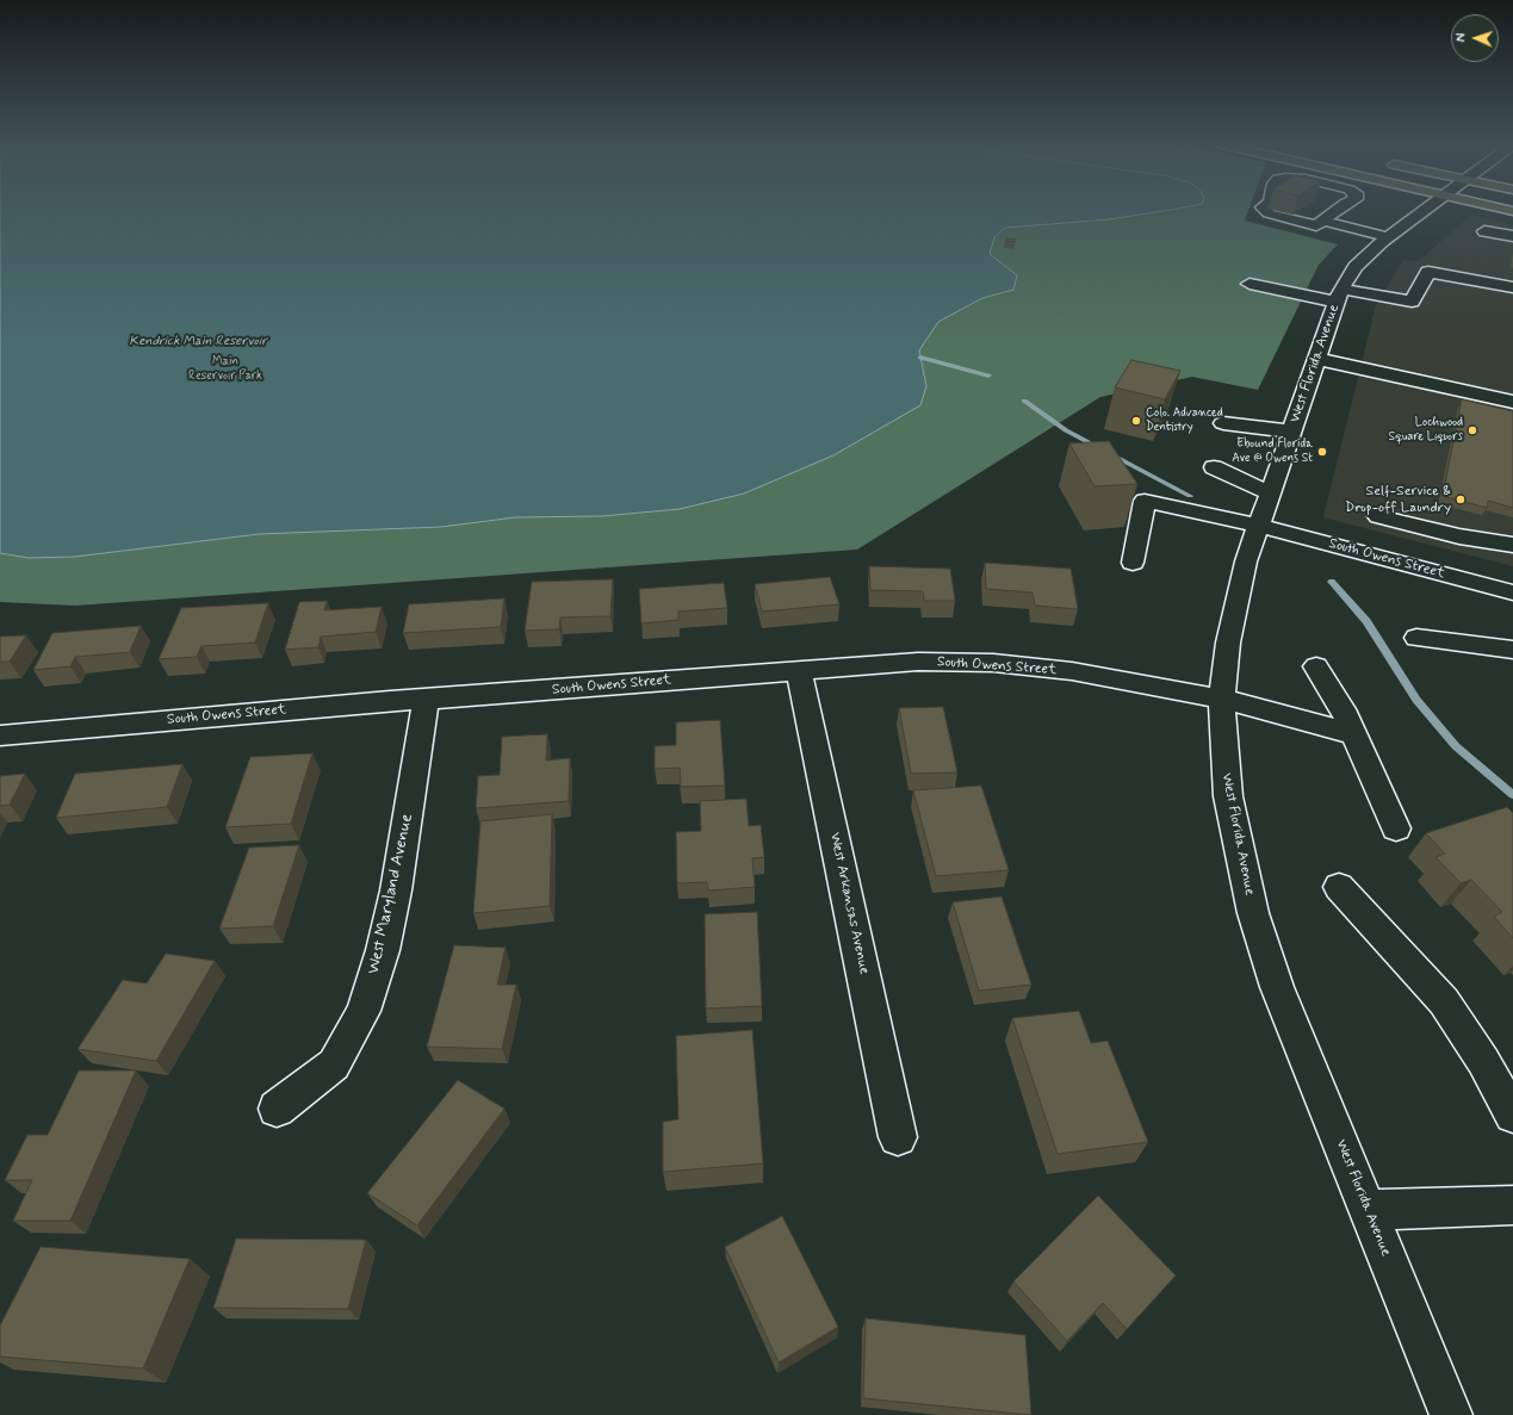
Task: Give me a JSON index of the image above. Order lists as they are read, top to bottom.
{
  "streets": {
    "street": [
      "West Florida Avenue",
      "South Owens Street",
      "West Maryland Avenue",
      "West Arkansas Avenue"
    ]
  },
  "crossings": [
    ["West Florida Avenue", "South Owens Street"],
    ["South Owens Street", "West Maryland Avenue"],
    ["South Owens Street", "West Arkansas Avenue"]
  ],
  "water": ["Kendrick Main Reservoir"],
  "parks": ["Main Reservoir Park"],
  "places": [
    "Colo. Advanced Dentistry",
    "Lochwood Square Liquors",
    "Ebound Florida Ave @ Owens St",
    "Self-Service & Drop-off Laundry"
  ],
  "north": "left"
}
